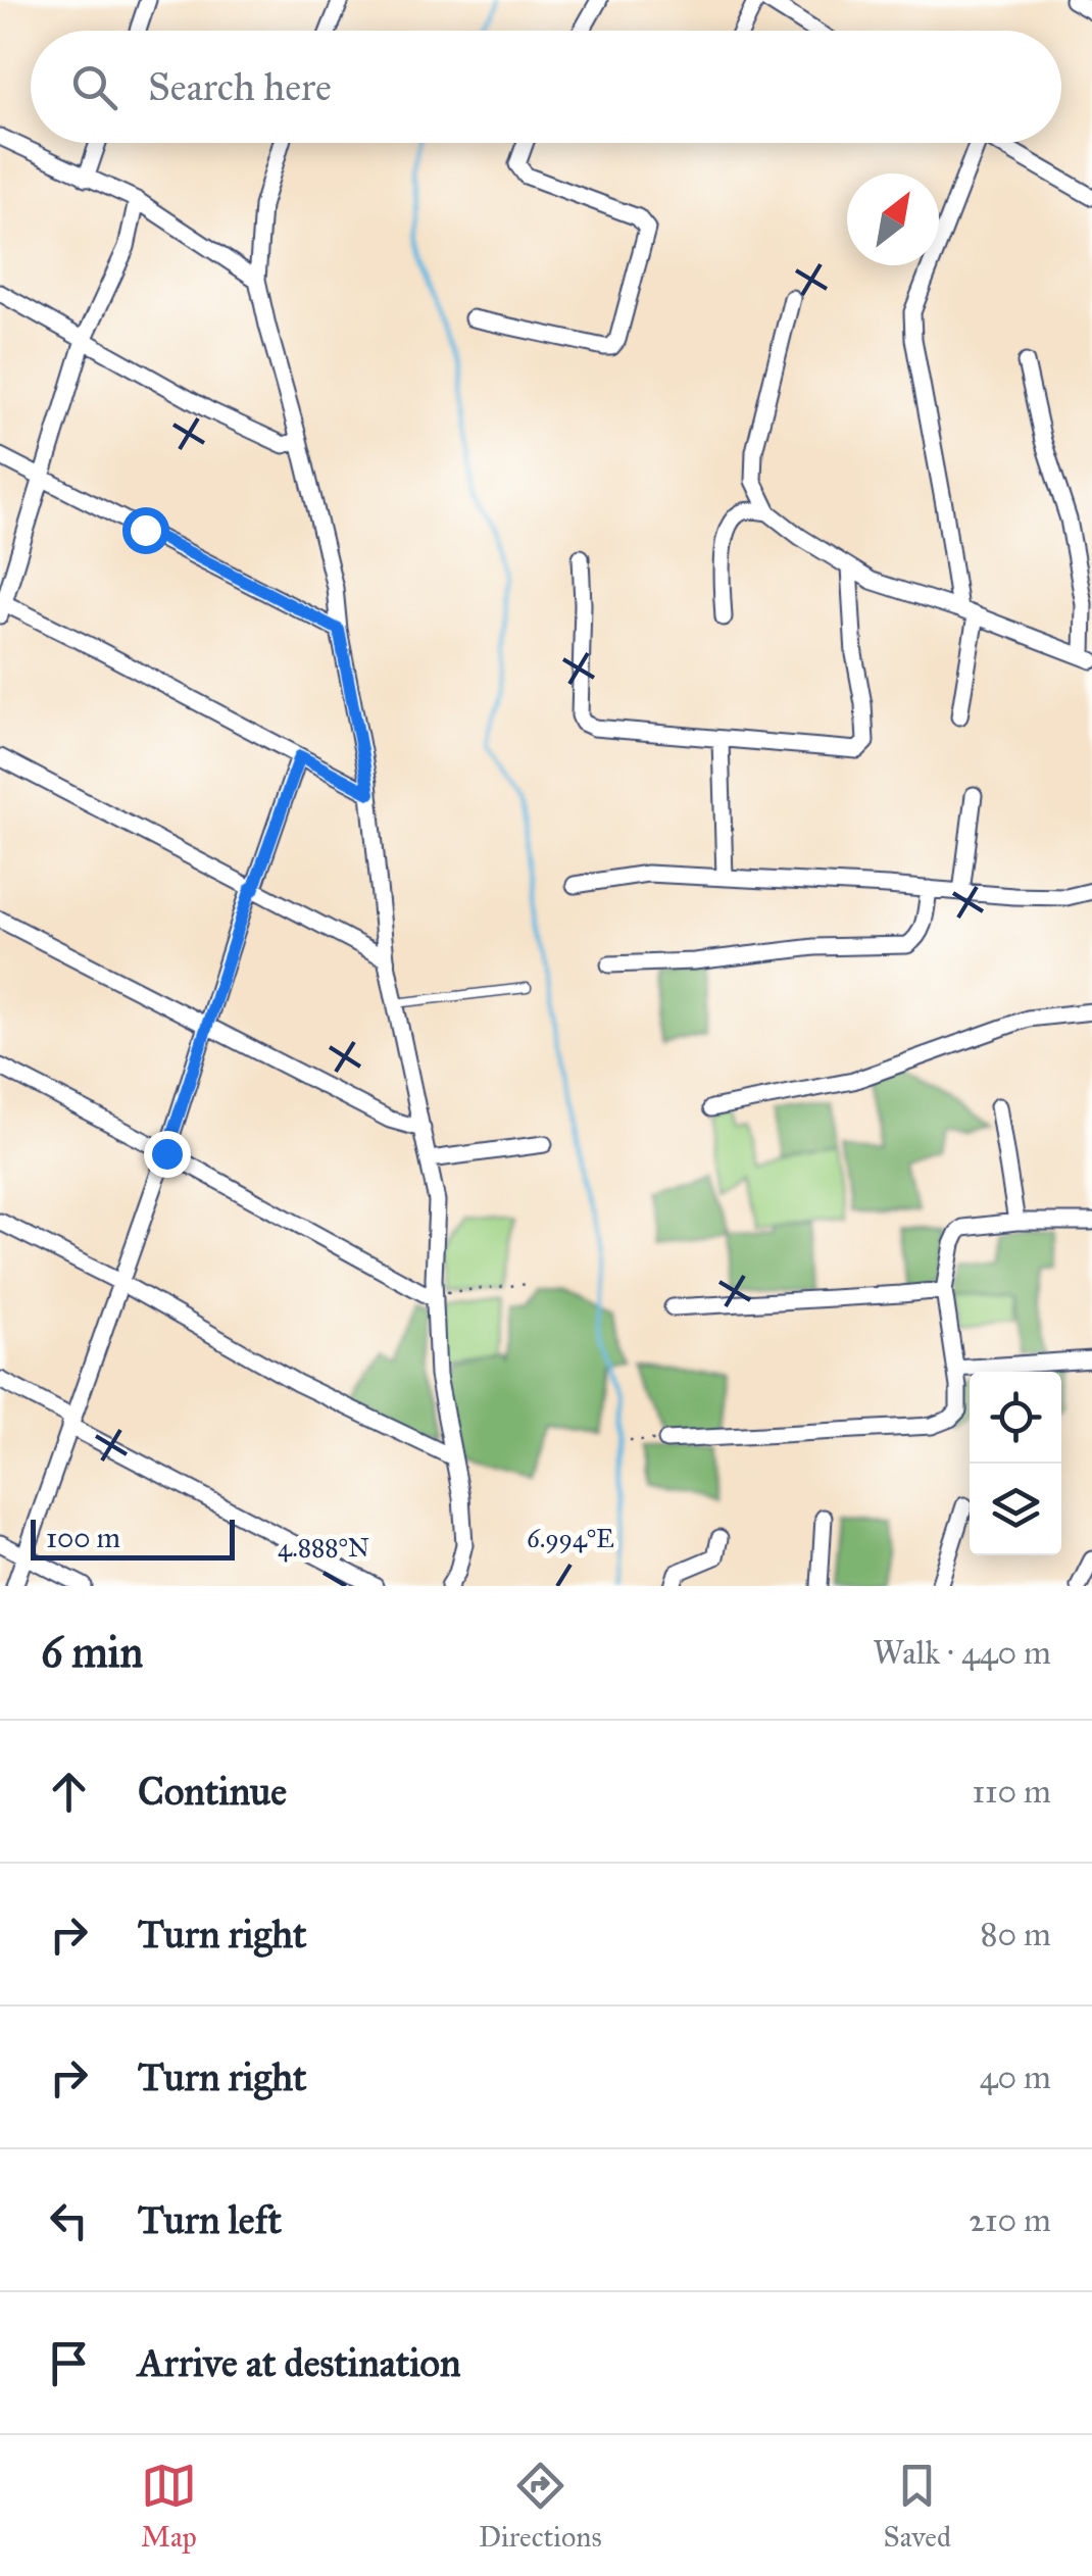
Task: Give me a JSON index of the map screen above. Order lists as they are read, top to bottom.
{
  "scale_bar": "100 m",
  "north": "top right",
  "page": {
    "search": "Search here",
    "scale": "100 m",
    "heading": ["6 min", "Walk · 440 m"],
    "list": [
      ["Continue", "110 m"],
      ["Turn right", "80 m"],
      ["Turn right", "40 m"],
      ["Turn left", "210 m"],
      "Arrive at destination"
    ],
    "nav": ["Map", "Directions", "Saved"]
  },
  "coordinates": ["6.994°E", "4.888°N"]
}
